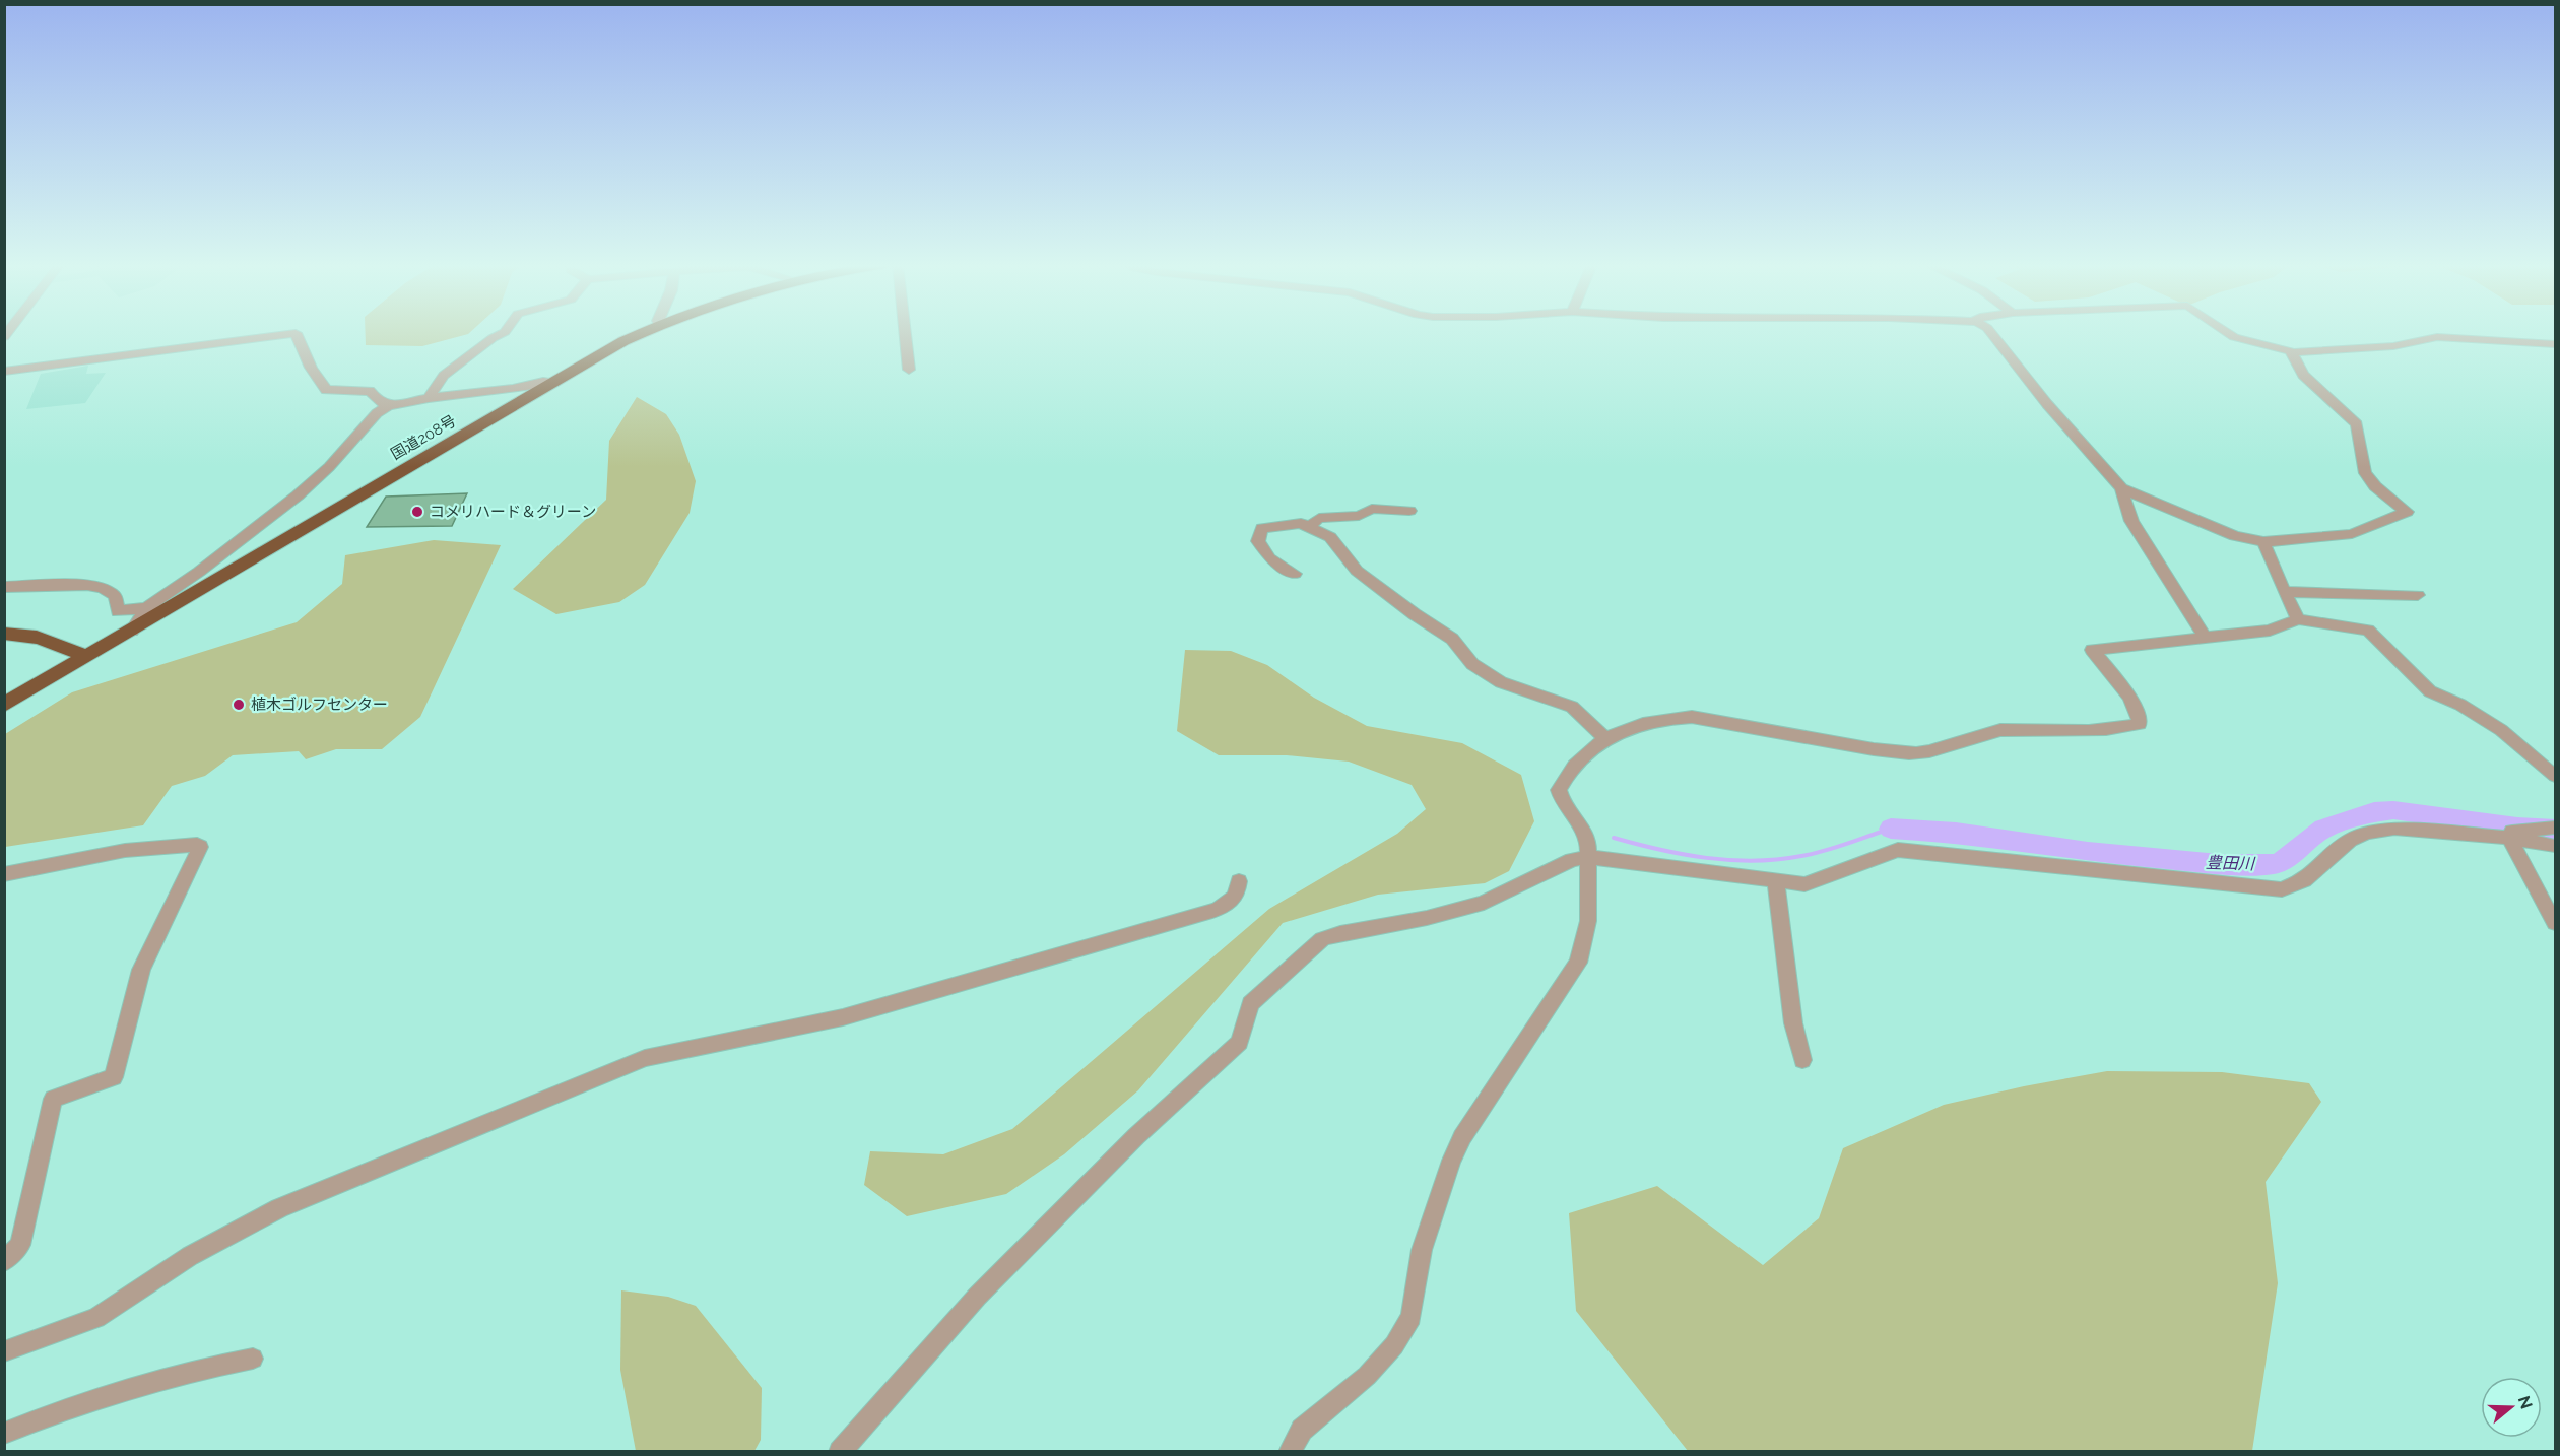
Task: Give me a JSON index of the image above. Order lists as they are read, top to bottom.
{
  "streets": {
    "highway": ["国道208号"]
  },
  "water": ["豊田川"],
  "places": ["コメリハード＆グリーン", "植木ゴルフセンター"],
  "north": "right"
}
